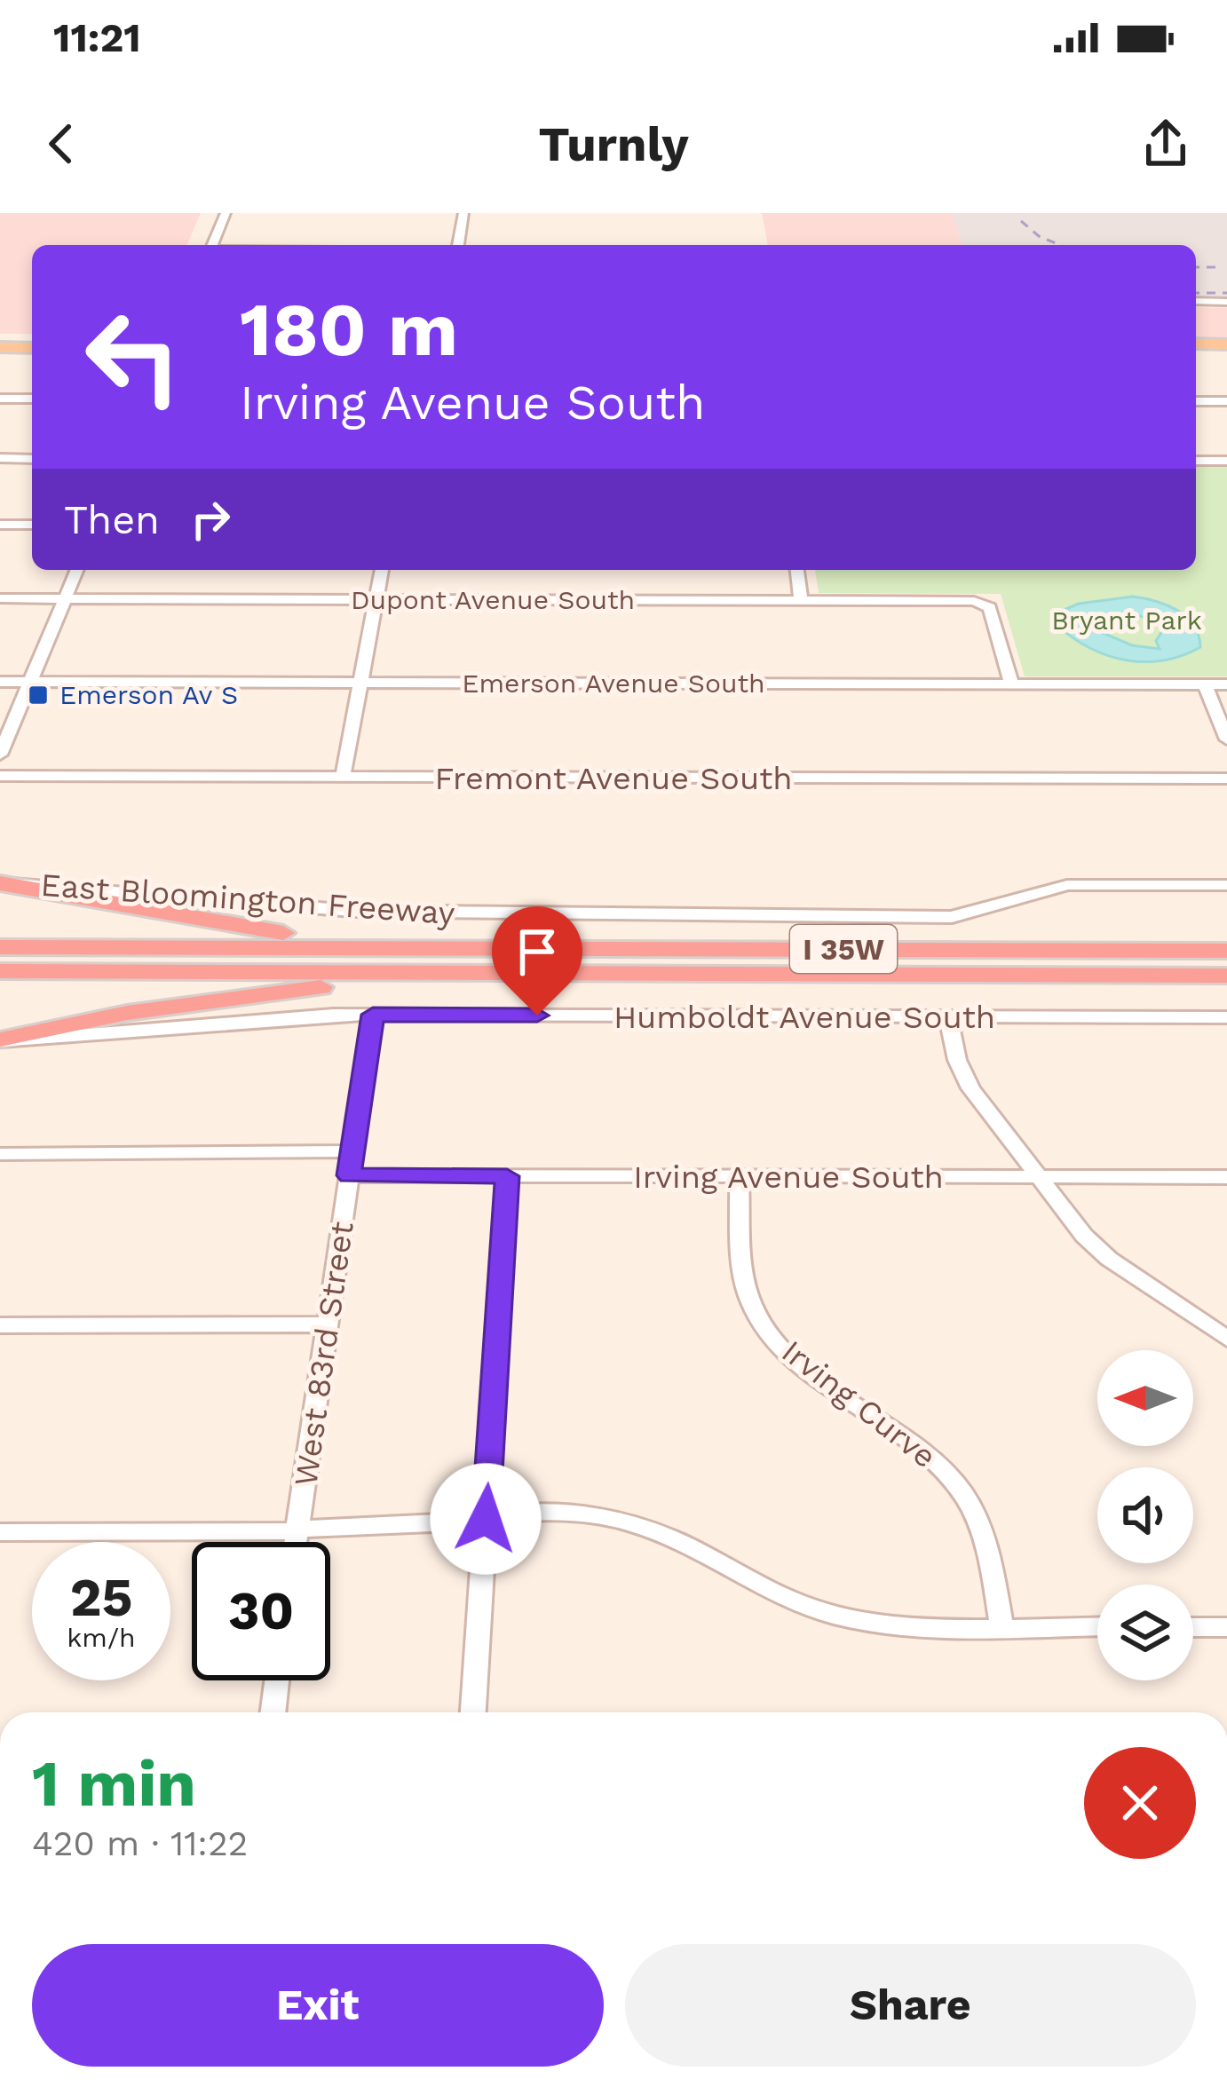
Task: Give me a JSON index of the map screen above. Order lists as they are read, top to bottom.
{
  "streets": {
    "highway": ["I 35W"],
    "street": [
      "Dupont Avenue South",
      "Emerson Avenue South",
      "Fremont Avenue South",
      "East Bloomington Freeway",
      "Humboldt Avenue South",
      "Irving Avenue South",
      "West 83rd Street",
      "Irving Curve"
    ]
  },
  "crossings": [
    ["Dupont Avenue South", "Emerson Avenue South"],
    ["Humboldt Avenue South", "West 83rd Street"],
    ["Irving Avenue South", "West 83rd Street"],
    ["Irving Avenue South", "Irving Curve"]
  ],
  "parks": ["Bryant Park"],
  "places": {
    "transit": ["Emerson Av S"]
  },
  "north": "left",
  "page": {
    "status": "11:21",
    "header": "Turnly",
    "turn": ["180 m", "Irving Avenue South"],
    "then": "Then",
    "speed": "25 km/h",
    "limit": "30",
    "heading": ["1 min", "420 m · 11:22"],
    "buttons": ["Exit", "Share"]
  }
}
